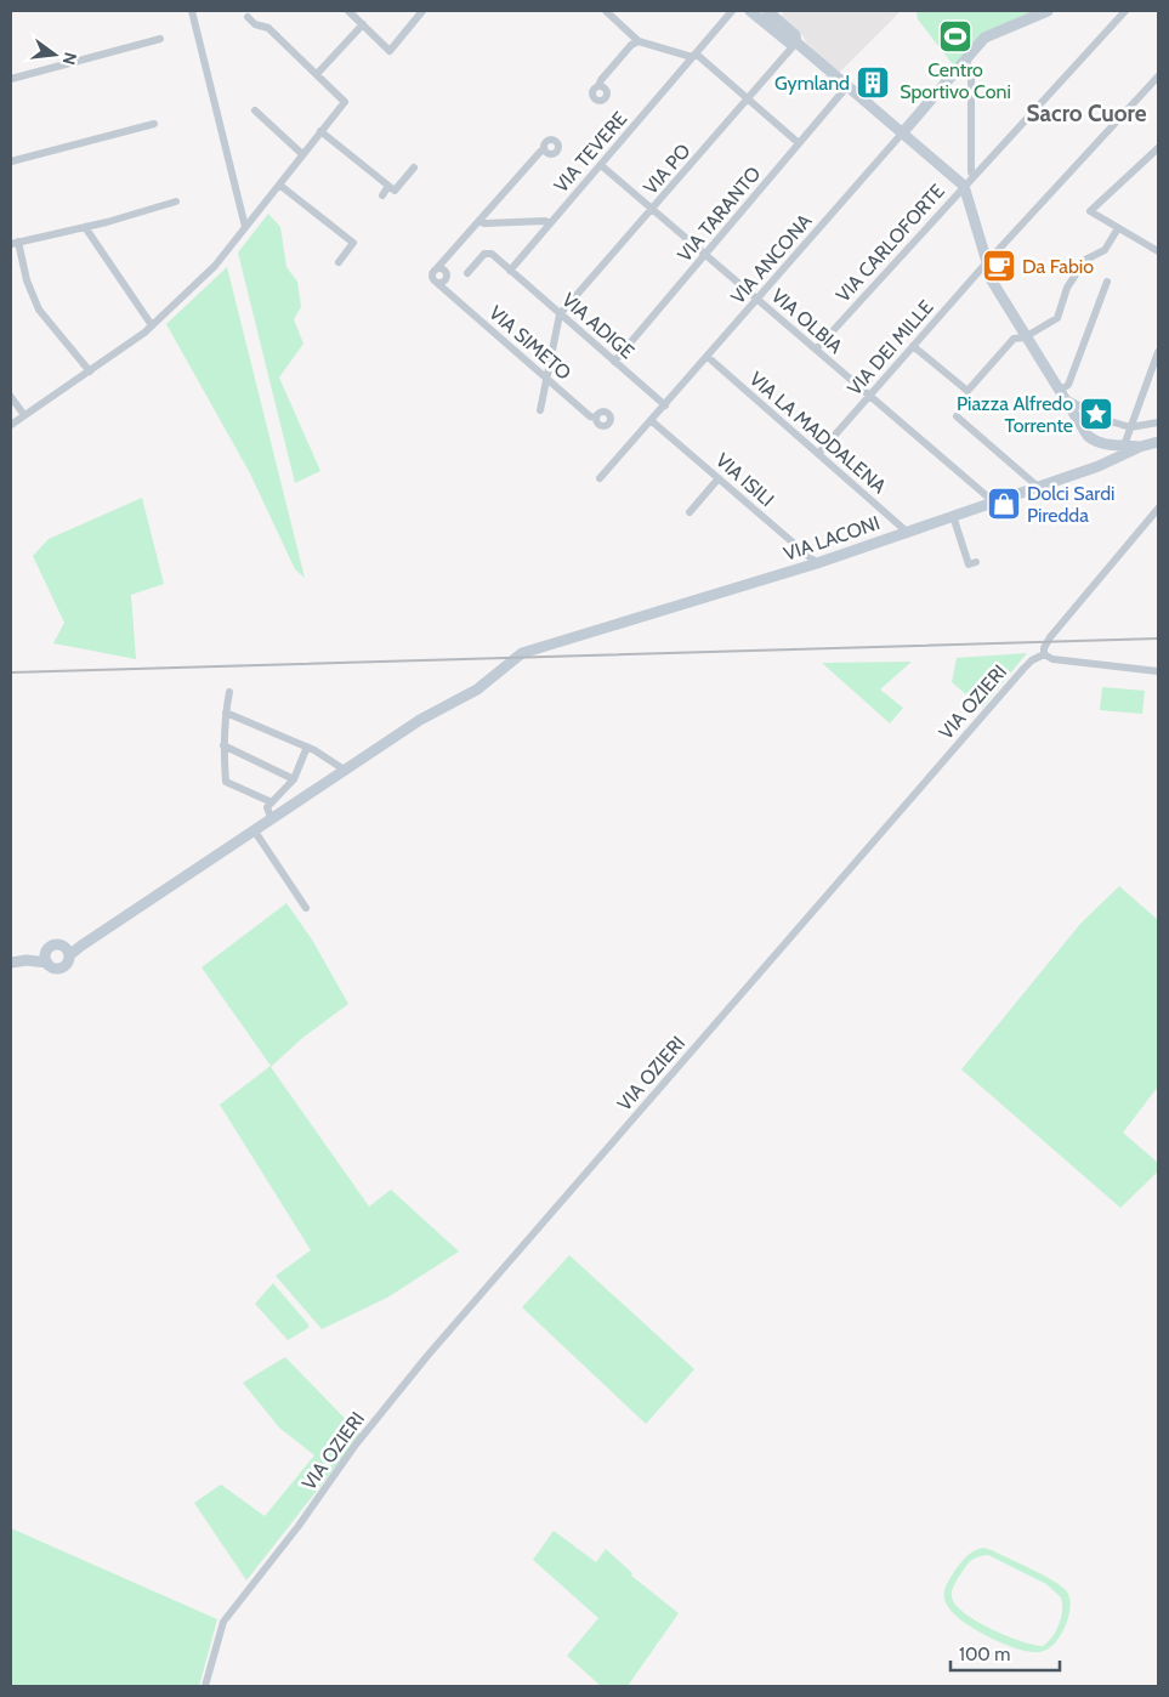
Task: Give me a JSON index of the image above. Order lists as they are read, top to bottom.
{
  "streets": {
    "street": [
      "VIA TEVERE",
      "VIA PO",
      "VIA TARANTO",
      "VIA CARLOFORTE",
      "VIA ANCONA",
      "VIA OLBIA",
      "VIA ADIGE",
      "VIA SIMETO",
      "VIA DEI MILLE",
      "VIA LA MADDALENA",
      "VIA ISILI",
      "VIA LACONI",
      "VIA OZIERI"
    ]
  },
  "crossings": [
    ["VIA TEVERE", "VIA OLBIA"],
    ["VIA TEVERE", "VIA ADIGE"],
    ["VIA PO", "VIA OLBIA"],
    ["VIA PO", "VIA ADIGE"],
    ["VIA TARANTO", "VIA OLBIA"],
    ["VIA TARANTO", "VIA ADIGE"],
    ["VIA CARLOFORTE", "VIA OLBIA"],
    ["VIA ANCONA", "VIA OLBIA"],
    ["VIA ANCONA", "VIA ADIGE"],
    ["VIA ANCONA", "VIA LA MADDALENA"],
    ["VIA ANCONA", "VIA ISILI"],
    ["VIA OLBIA", "VIA DEI MILLE"],
    ["VIA OLBIA", "VIA LACONI"],
    ["VIA DEI MILLE", "VIA LA MADDALENA"],
    ["VIA LA MADDALENA", "VIA LACONI"],
    ["VIA ISILI", "VIA LACONI"]
  ],
  "districts": ["Sacro Cuore"],
  "places": {
    "sports": ["Centro Sportivo Coni"],
    "building": ["Gymland"],
    "cafe": ["Da Fabio"],
    "place": ["Piazza Alfredo Torrente"],
    "shop": ["Dolci Sardi Piredda"]
  },
  "scale_bar": "100 m",
  "north": "right"
}
